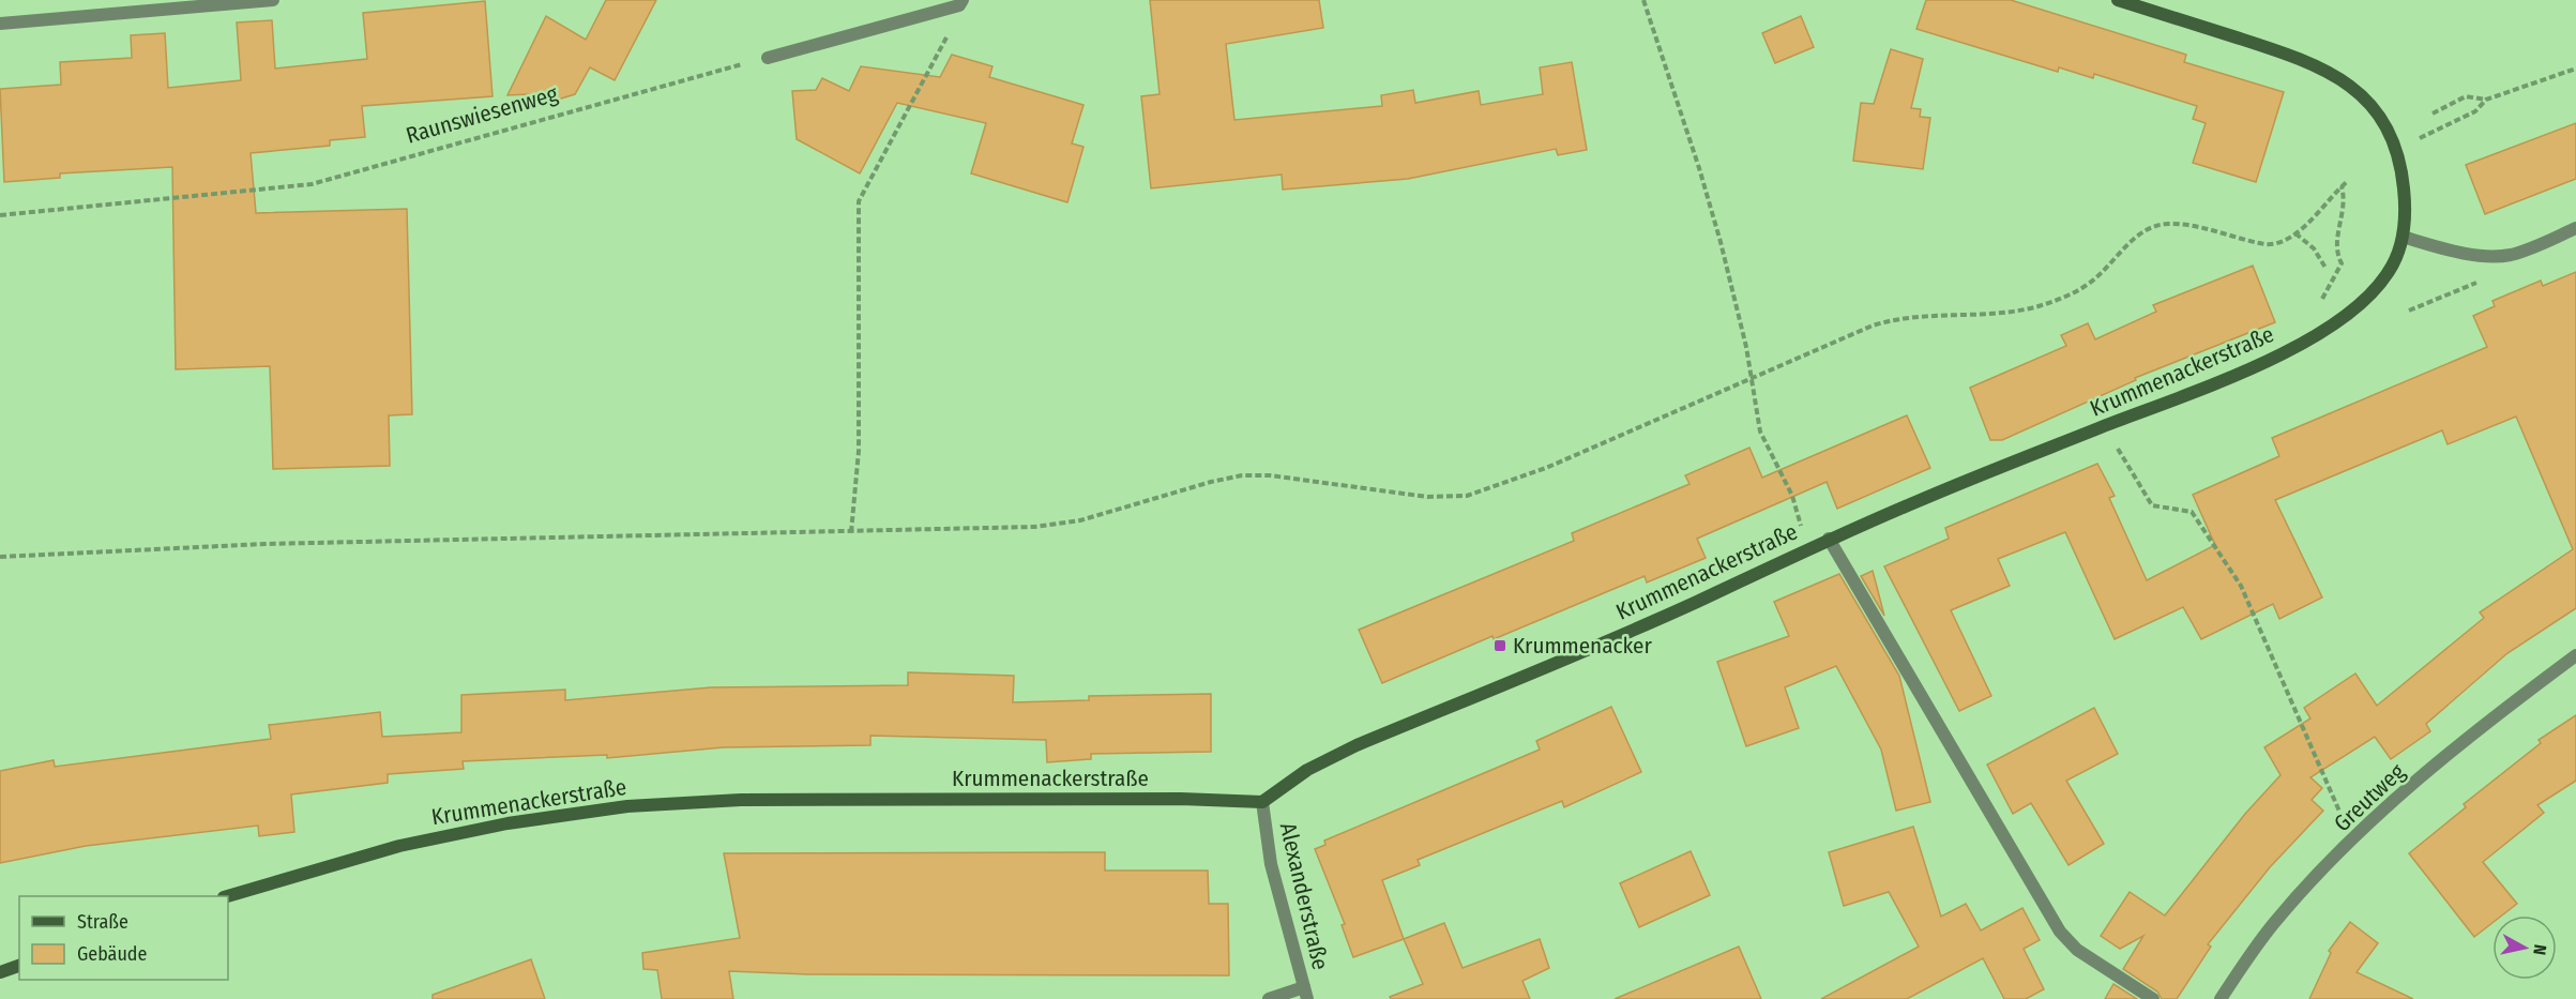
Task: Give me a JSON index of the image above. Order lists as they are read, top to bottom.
{
  "streets": {
    "main road": ["Krummenackerstraße"],
    "street": ["Greutweg", "Alexanderstraße"],
    "path": ["Raunswiesenweg"]
  },
  "crossings": [
    ["Krummenackerstraße", "Alexanderstraße"]
  ],
  "places": {
    "transit": ["Krummenacker"]
  },
  "legend": ["Straße", "Gebäude"],
  "north": "right"
}
